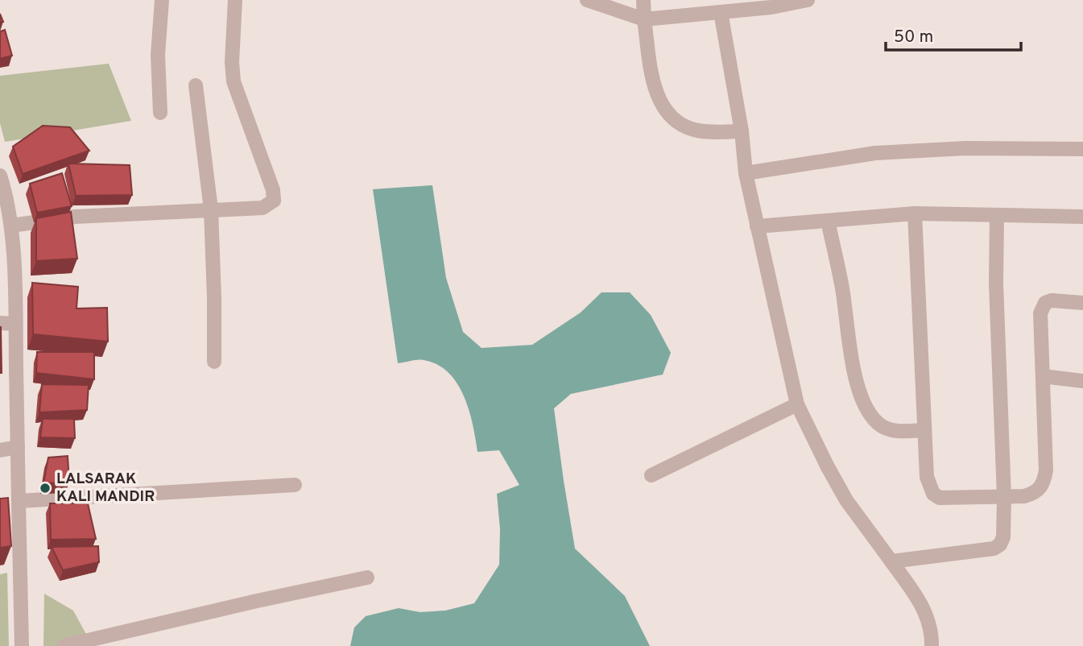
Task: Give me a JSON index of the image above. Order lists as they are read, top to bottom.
{
  "places": ["LALSARAK KALI MANDIR"],
  "scale_bar": "50 m"
}
